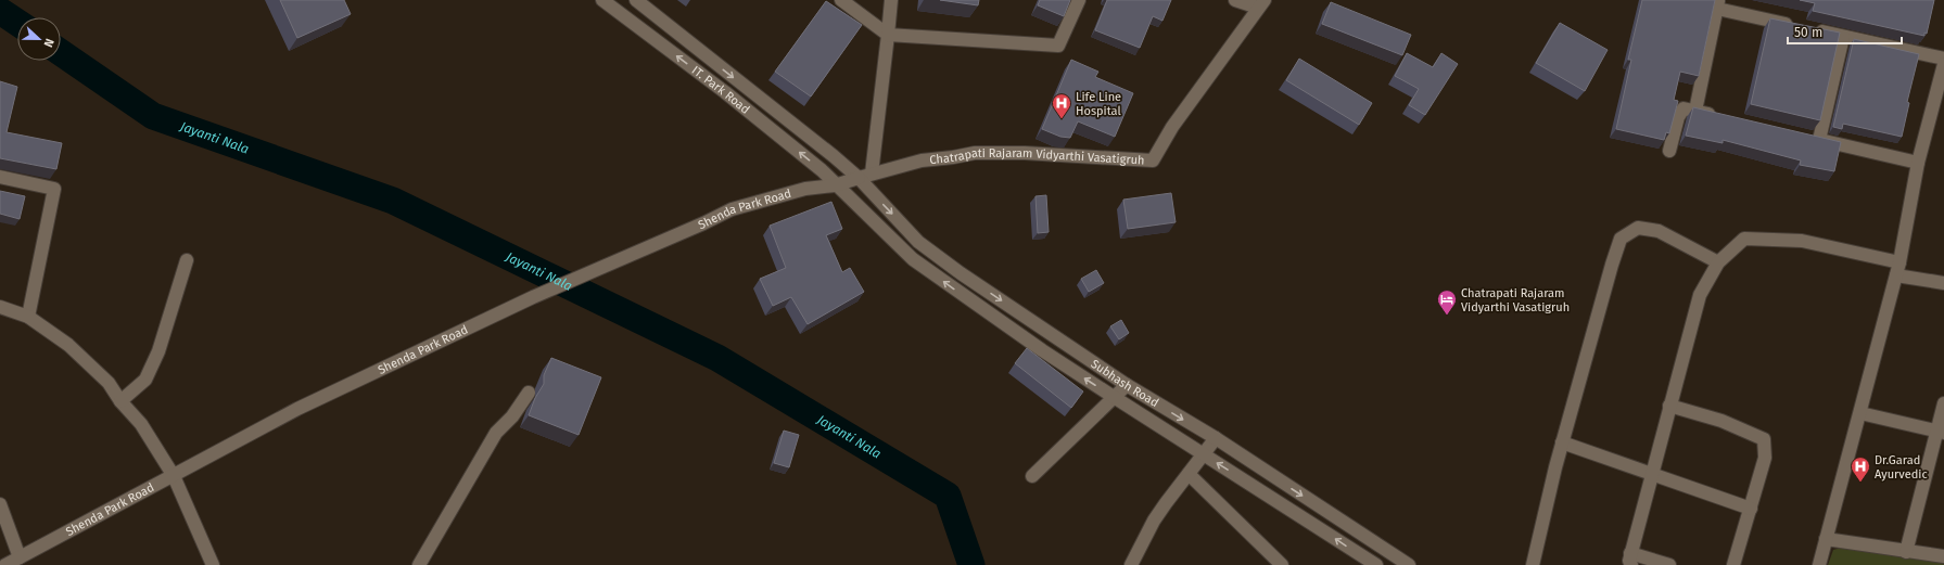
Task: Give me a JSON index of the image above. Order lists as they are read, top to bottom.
{
  "streets": {
    "street": [
      "IT. Park Road",
      "Chatrapati Rajaram Vidyarthi Vasatigruh",
      "Shenda Park Road",
      "Subhash Road"
    ]
  },
  "crossings": [
    ["IT. Park Road", "Chatrapati Rajaram Vidyarthi Vasatigruh"],
    ["IT. Park Road", "Shenda Park Road"],
    ["IT. Park Road", "Subhash Road"],
    ["Chatrapati Rajaram Vidyarthi Vasatigruh", "Shenda Park Road"],
    ["Chatrapati Rajaram Vidyarthi Vasatigruh", "Subhash Road"],
    ["Shenda Park Road", "Subhash Road"]
  ],
  "water": ["Jayanti Nala"],
  "places": {
    "hospital": ["Life Line Hospital", "Dr.Garad Ayurvedic"],
    "hotel": ["Chatrapati Rajaram Vidyarthi Vasatigruh"]
  },
  "scale_bar": "50 m",
  "north": "right"
}
